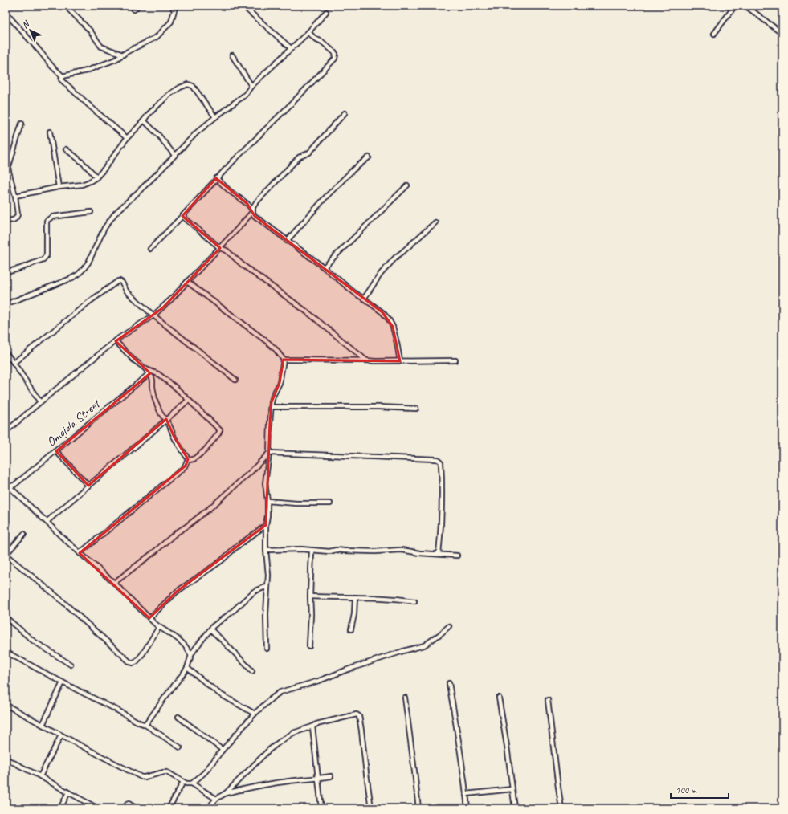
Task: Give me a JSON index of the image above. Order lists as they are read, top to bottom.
{
  "streets": {
    "street": ["Omojola Street"]
  },
  "scale_bar": "100 m",
  "north": "top left"
}
